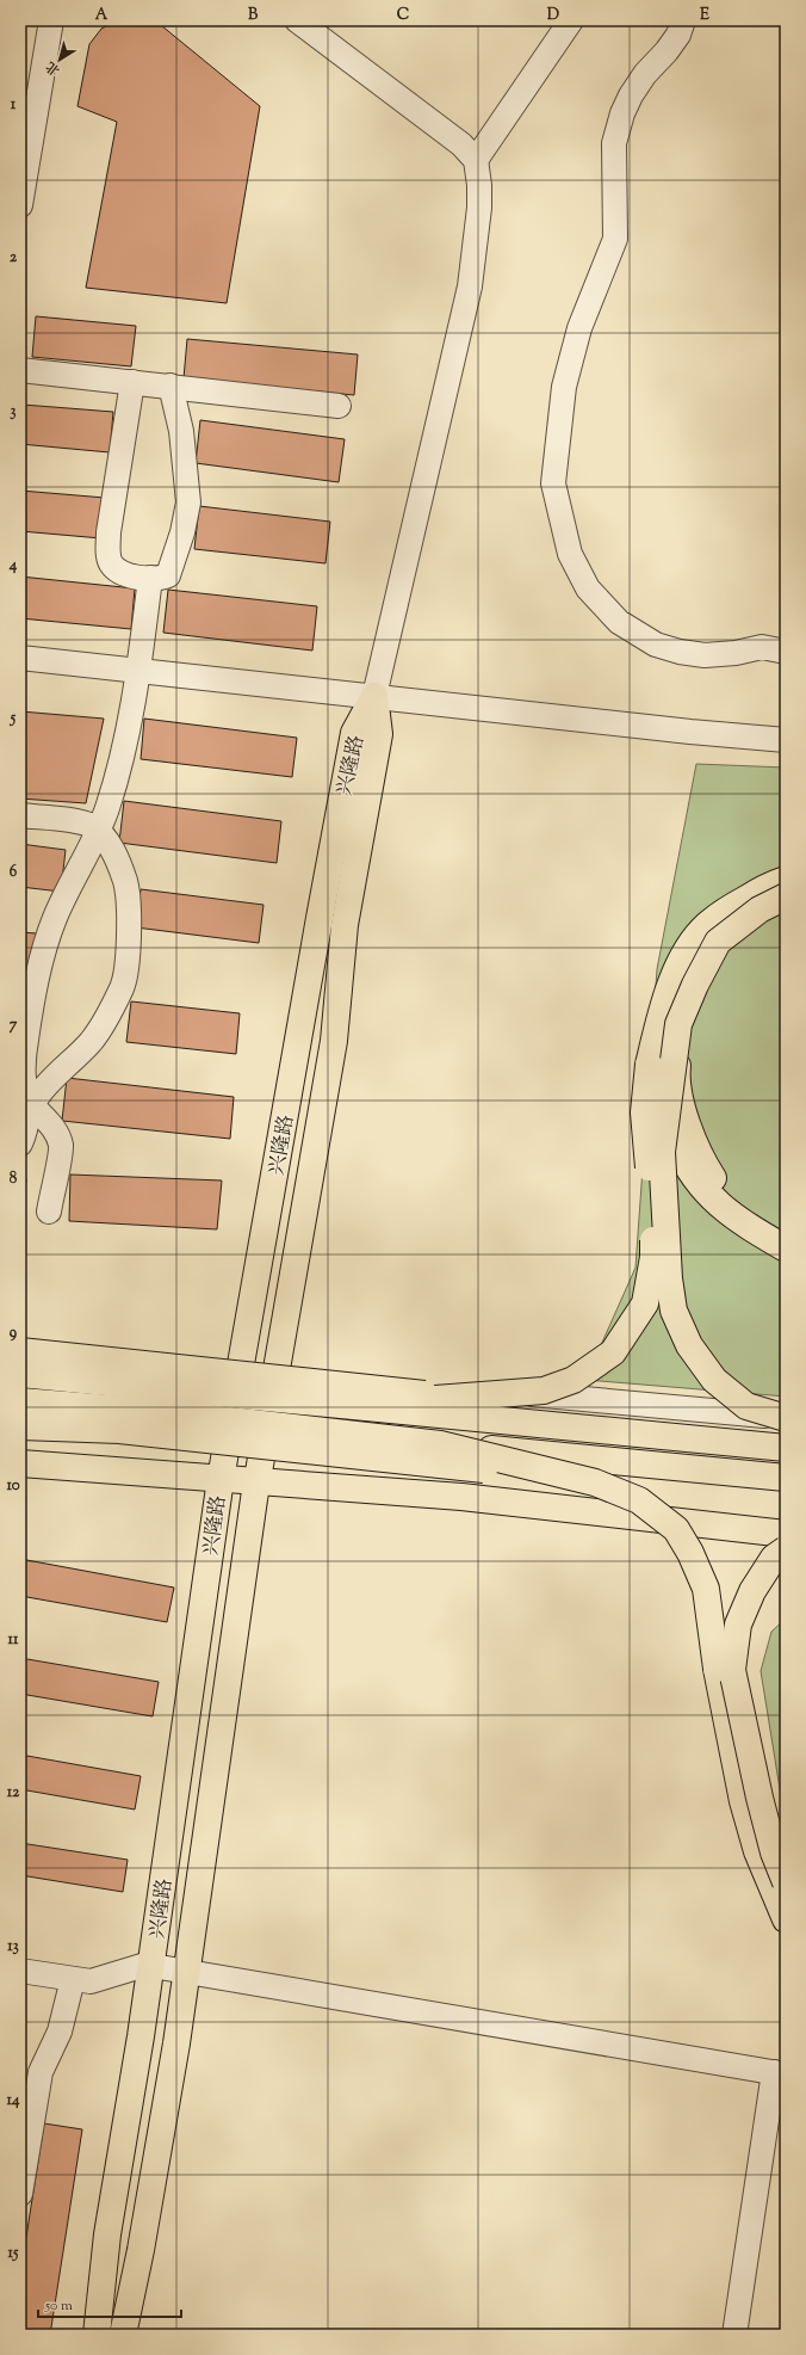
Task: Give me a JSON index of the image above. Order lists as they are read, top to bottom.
{
  "streets": {
    "main road": ["兴隆路"]
  },
  "scale_bar": "50 m",
  "north": "bottom left",
  "grid": {
    "columns": [
      "A",
      "B",
      "C",
      "D",
      "E"
    ],
    "rows": [
      "1",
      "2",
      "3",
      "4",
      "5",
      "6",
      "7",
      "8",
      "9",
      "10",
      "11",
      "12",
      "13",
      "14",
      "15"
    ]
  }
}
